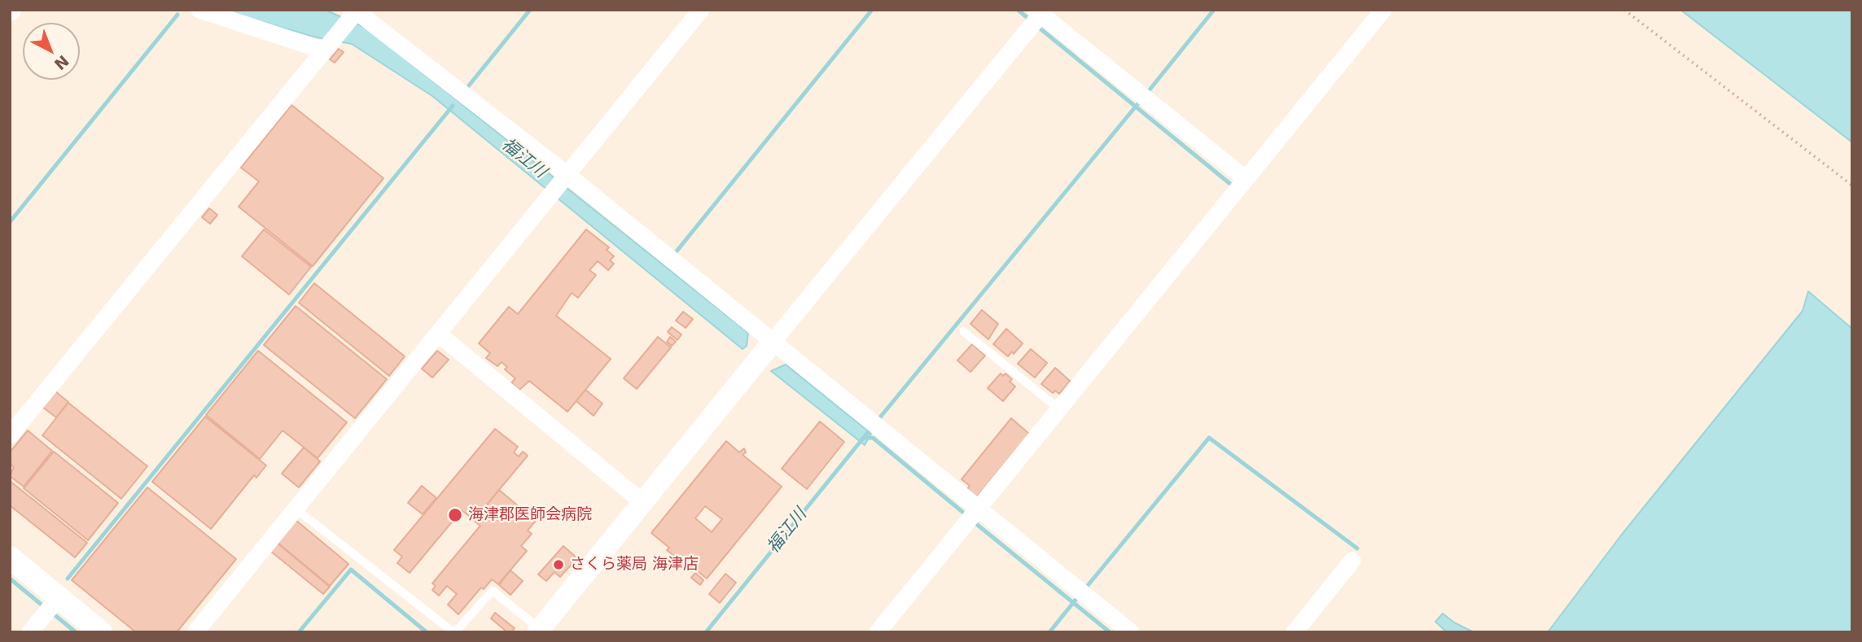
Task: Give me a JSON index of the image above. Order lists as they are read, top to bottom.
{
  "water": ["福江川"],
  "places": ["海津郡医師会病院", "さくら薬局 海津店"],
  "north": "bottom right"
}
